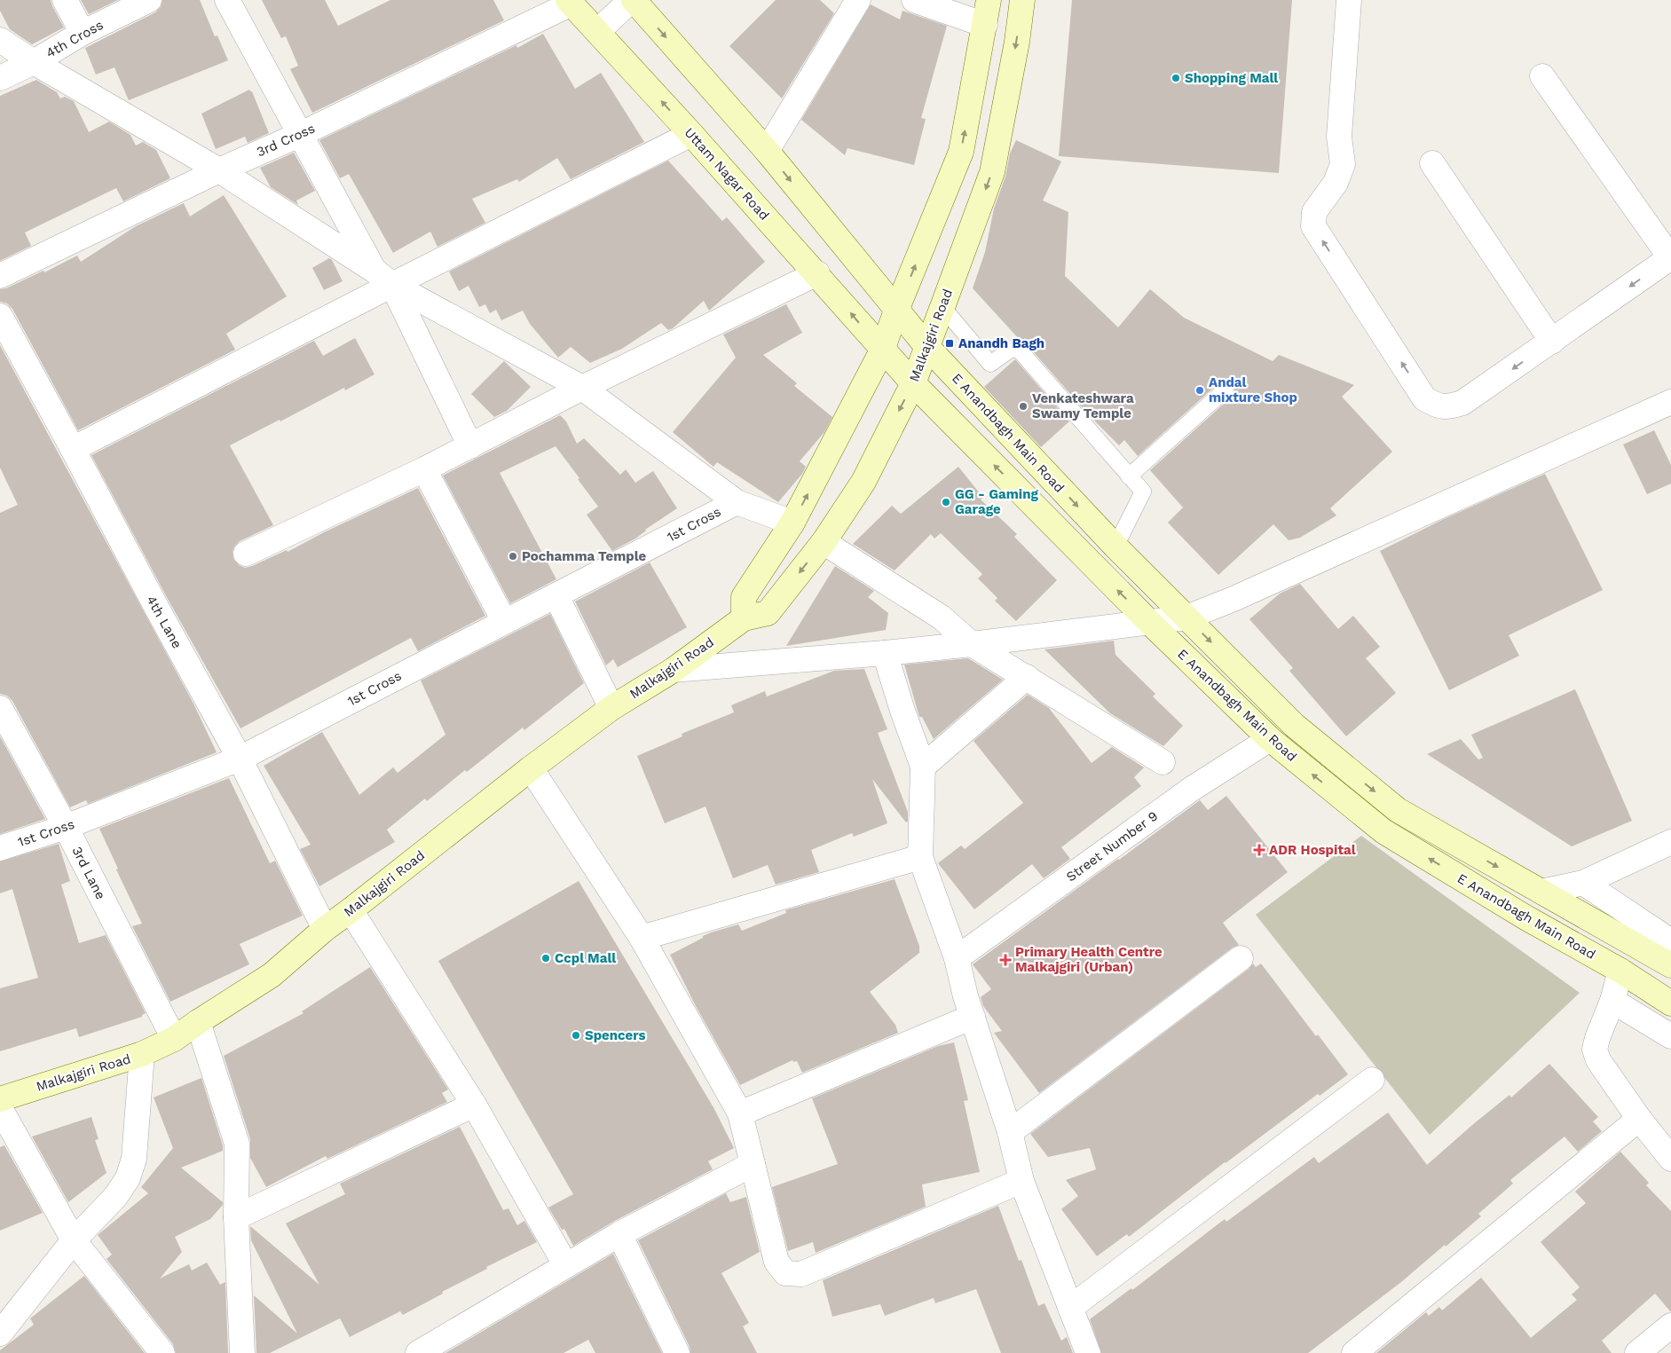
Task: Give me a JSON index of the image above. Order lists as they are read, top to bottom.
{
  "streets": {
    "street": [
      "4th Cross",
      "3rd Cross",
      "Uttam Nagar Road",
      "Malkajgiri Road",
      "E Anandbagh Main Road",
      "1st Cross",
      "4th Lane",
      "Street Number 9",
      "3rd Lane"
    ]
  },
  "crossings": [
    ["3rd Cross", "Uttam Nagar Road"],
    ["Uttam Nagar Road", "E Anandbagh Main Road"],
    ["Malkajgiri Road", "E Anandbagh Main Road"],
    ["Malkajgiri Road", "4th Lane"],
    ["Malkajgiri Road", "3rd Lane"],
    ["E Anandbagh Main Road", "Street Number 9"],
    ["1st Cross", "4th Lane"],
    ["1st Cross", "3rd Lane"]
  ],
  "places": {
    "other": [
      "Shopping Mall",
      "Andal mixture Shop",
      "Venkateshwara Swamy Temple",
      "GG - Gaming Garage",
      "Pochamma Temple",
      "Ccpl Mall",
      "Spencers"
    ],
    "transit": ["Anandh Bagh"],
    "health": ["ADR Hospital", "Primary Health Centre Malkajgiri (Urban)"]
  }
}
